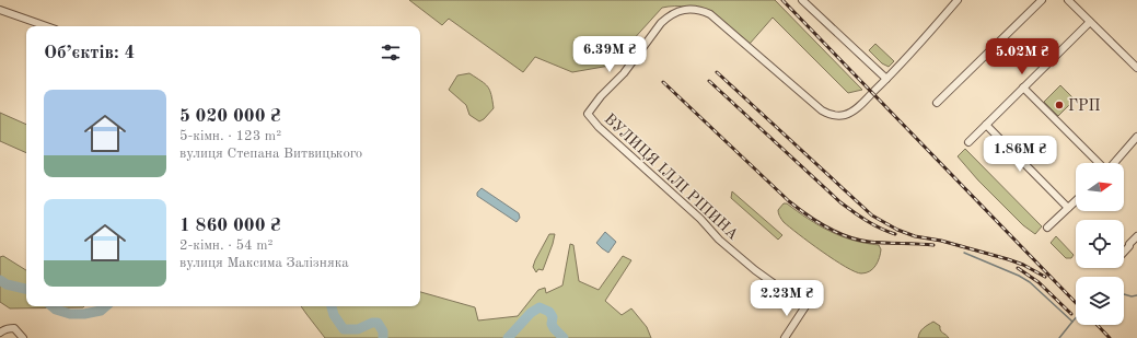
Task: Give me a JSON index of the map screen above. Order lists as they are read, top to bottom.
{
  "streets": {
    "street": ["ВУЛИЦЯ ІЛЛІ РІПИНА"]
  },
  "places": ["ГРП"],
  "north": "right",
  "page": {
    "heading": "Об’єктів: 4",
    "price": [
      "6.39M ₴",
      "5.02M ₴",
      "1.86M ₴",
      "2.23M ₴"
    ],
    "list": [
      {
        "name": "5 020 000 ₴",
        "note": "5-кімн. · 123 m² · вулиця Степана Витвицького"
      },
      {
        "name": "1 860 000 ₴",
        "note": "2-кімн. · 54 m² · вулиця Максима Залізняка"
      }
    ]
  }
}
